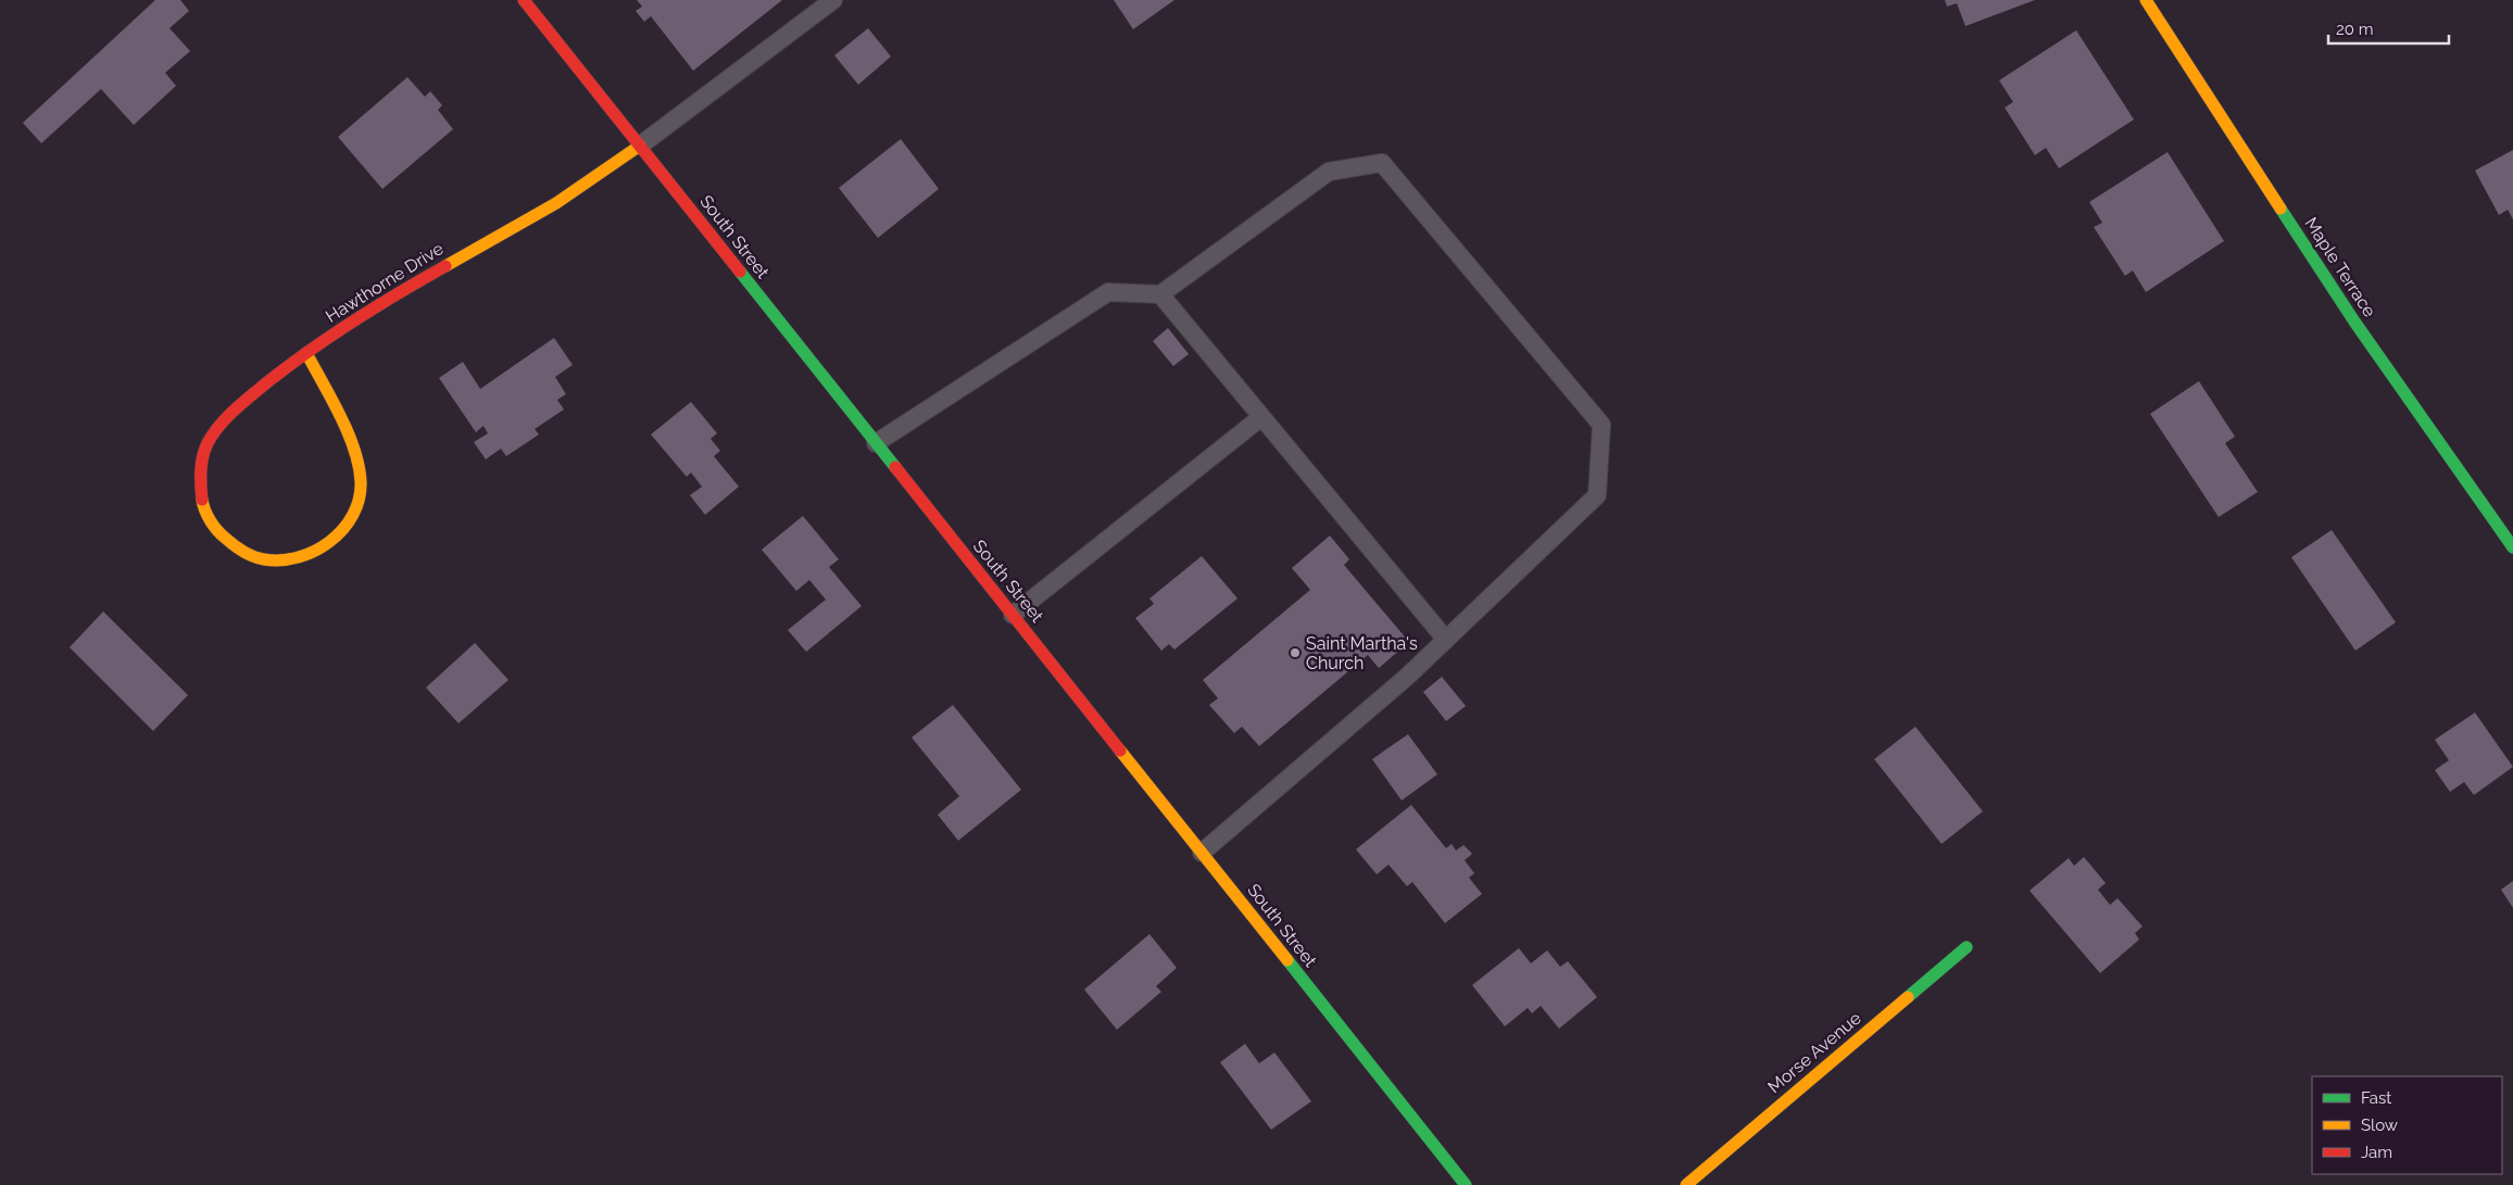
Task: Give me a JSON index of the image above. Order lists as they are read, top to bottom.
{
  "streets": {
    "street": [
      "South Street",
      "Maple Terrace",
      "Hawthorne Drive",
      "Morse Avenue"
    ]
  },
  "crossings": [
    ["South Street", "Hawthorne Drive"]
  ],
  "places": ["Saint Martha's Church"],
  "legend": ["Fast", "Slow", "Jam"],
  "scale_bar": "20 m"
}
